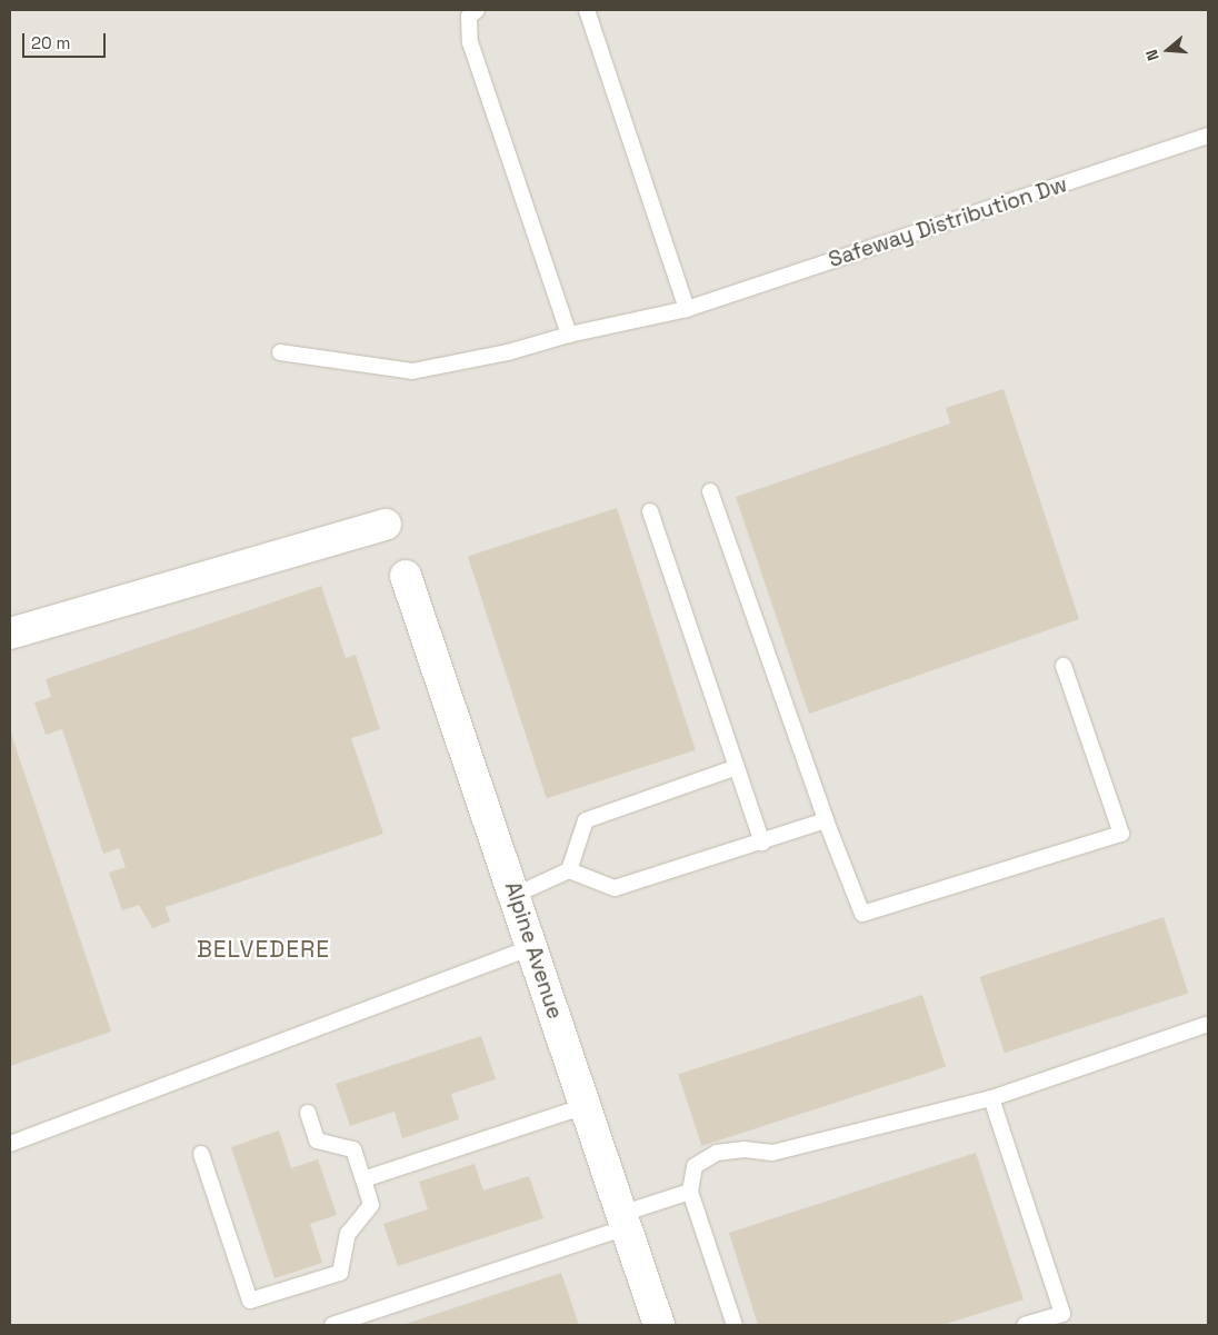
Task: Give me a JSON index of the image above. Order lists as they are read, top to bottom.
{
  "streets": {
    "street": ["Alpine Avenue"],
    "lane": ["Safeway Distribution Dw"]
  },
  "districts": ["BELVEDERE"],
  "scale_bar": "20 m",
  "north": "left"
}
